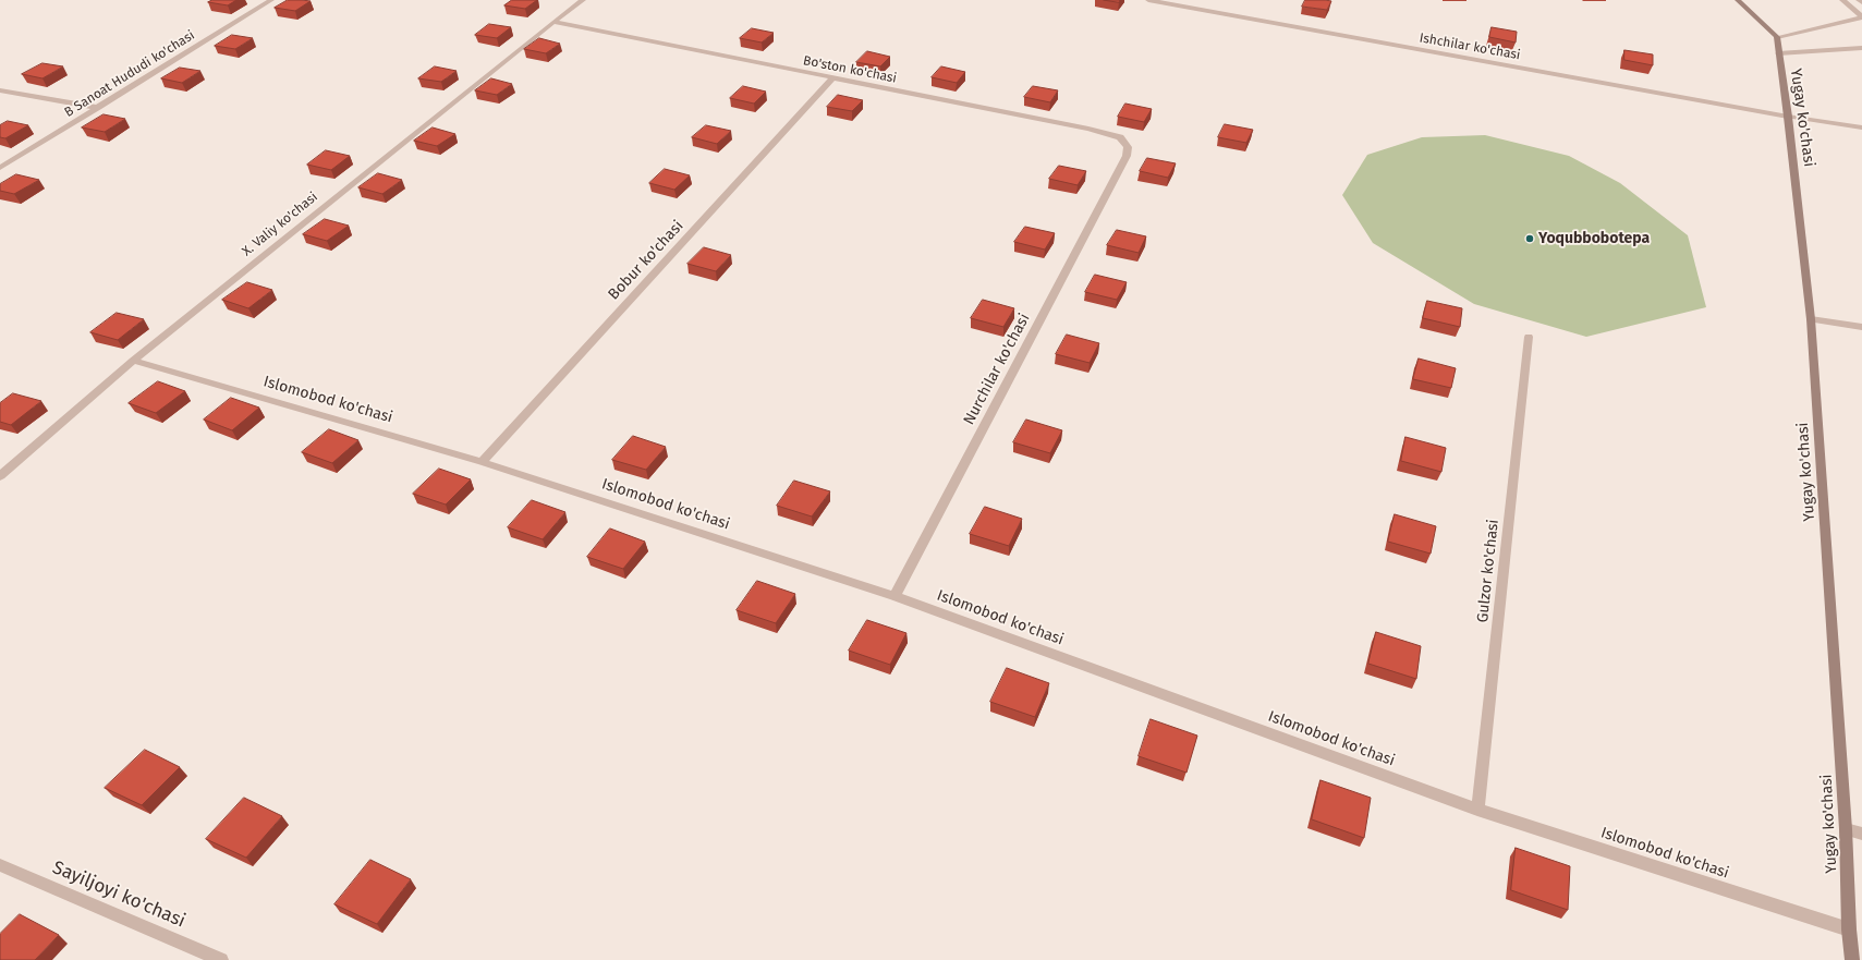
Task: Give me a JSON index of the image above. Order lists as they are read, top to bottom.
{
  "streets": {
    "main road": ["Yugay ko'chasi"],
    "street": [
      "Ishchilar ko'chasi",
      "Bo'ston ko'chasi",
      "B Sanoat Hududi ko'chasi",
      "X. Valiy ko'chasi",
      "Bobur ko'chasi",
      "Nurchilar ko'chasi",
      "Islomobod ko'chasi",
      "Gulzor ko'chasi",
      "Sayiljoyi ko'chasi"
    ]
  },
  "crossings": [
    ["Ishchilar ko'chasi", "Yugay ko'chasi"],
    ["Bo'ston ko'chasi", "X. Valiy ko'chasi"],
    ["Bo'ston ko'chasi", "Bobur ko'chasi"],
    ["Bo'ston ko'chasi", "Nurchilar ko'chasi"],
    ["Yugay ko'chasi", "Islomobod ko'chasi"],
    ["X. Valiy ko'chasi", "Islomobod ko'chasi"],
    ["Bobur ko'chasi", "Islomobod ko'chasi"],
    ["Nurchilar ko'chasi", "Islomobod ko'chasi"],
    ["Islomobod ko'chasi", "Gulzor ko'chasi"]
  ],
  "places": ["Yoqubbobotepa"]
}
